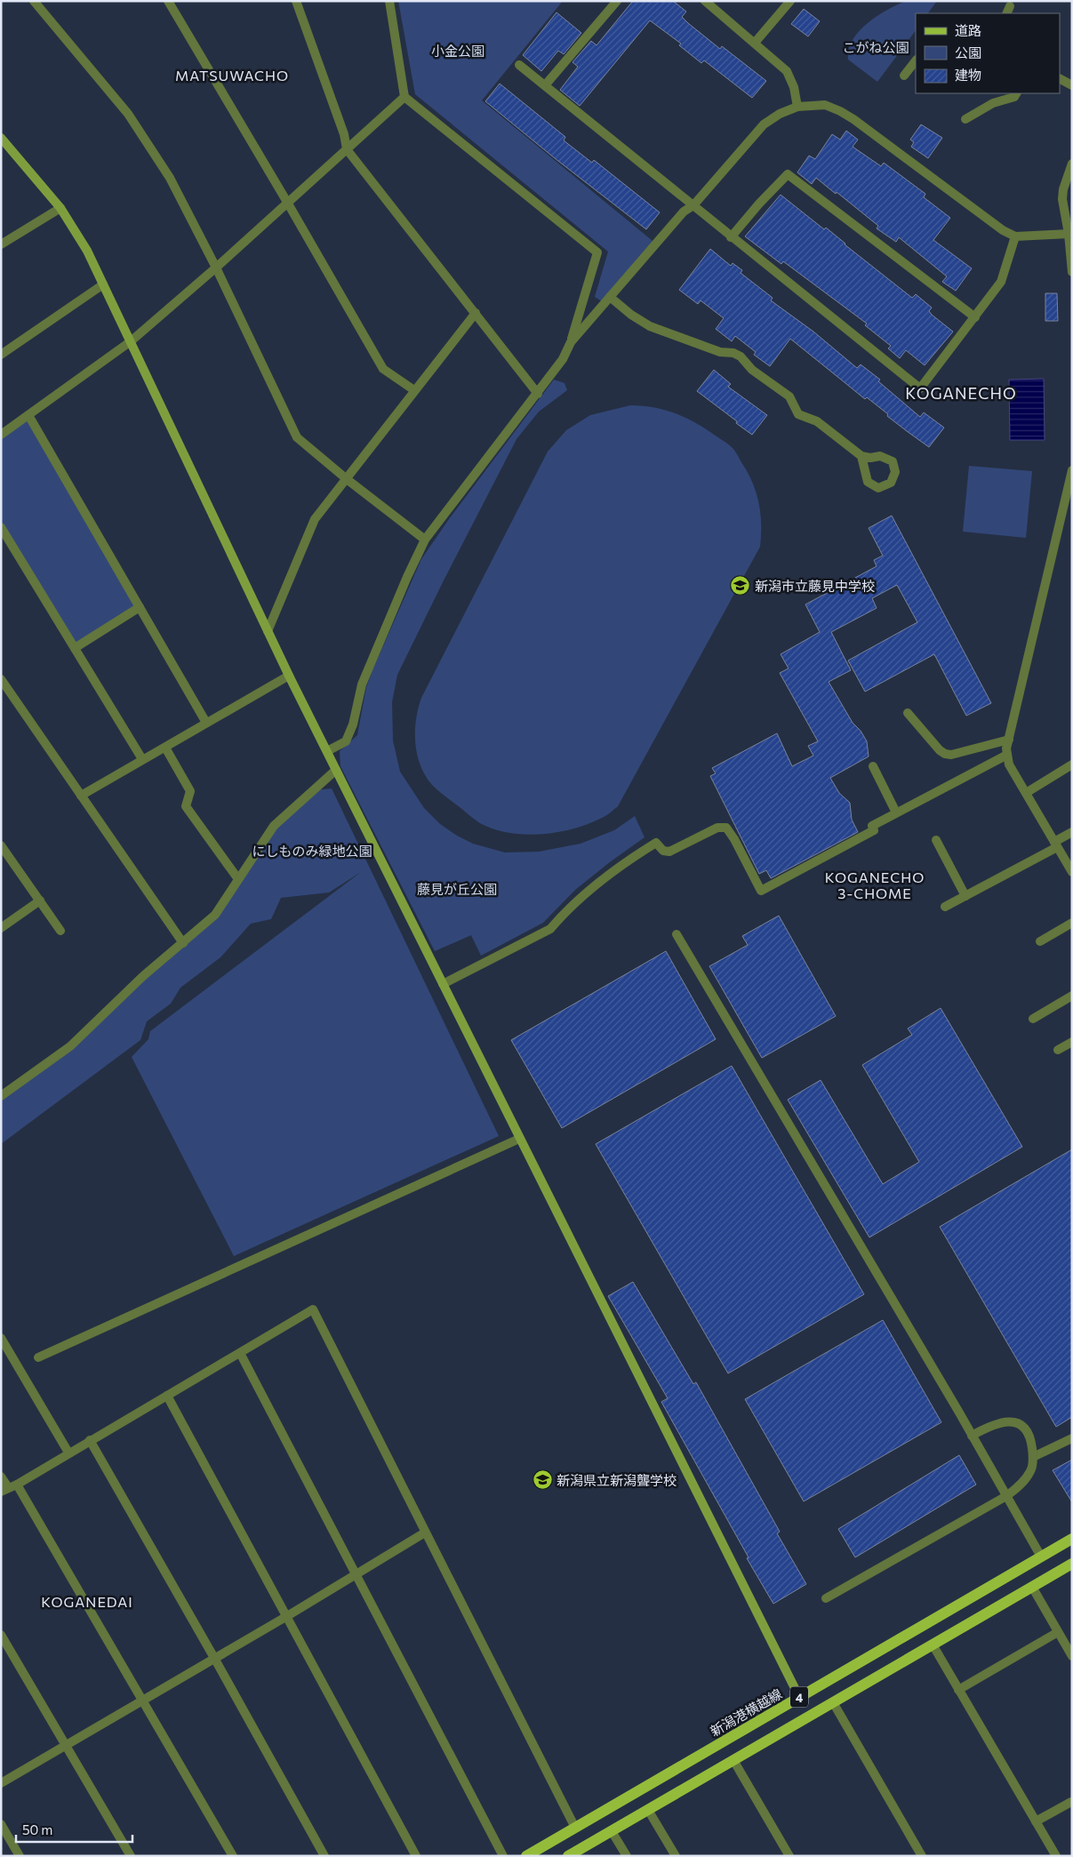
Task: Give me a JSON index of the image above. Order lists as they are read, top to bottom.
{
  "streets": {
    "main road": ["4", "新潟港横越線"]
  },
  "districts": [
    "MATSUWACHO",
    "KOGANECHO",
    "KOGANECHO 3-CHOME",
    "KOGANEDAI"
  ],
  "parks": [
    "こがね公園",
    "小金公園",
    "にしものみ緑地公園",
    "藤見が丘公園"
  ],
  "places": {
    "school or university": ["新潟市立藤見中学校", "新潟県立新潟聾学校"]
  },
  "legend": ["道路", "公園", "建物"],
  "scale_bar": "50 m"
}
